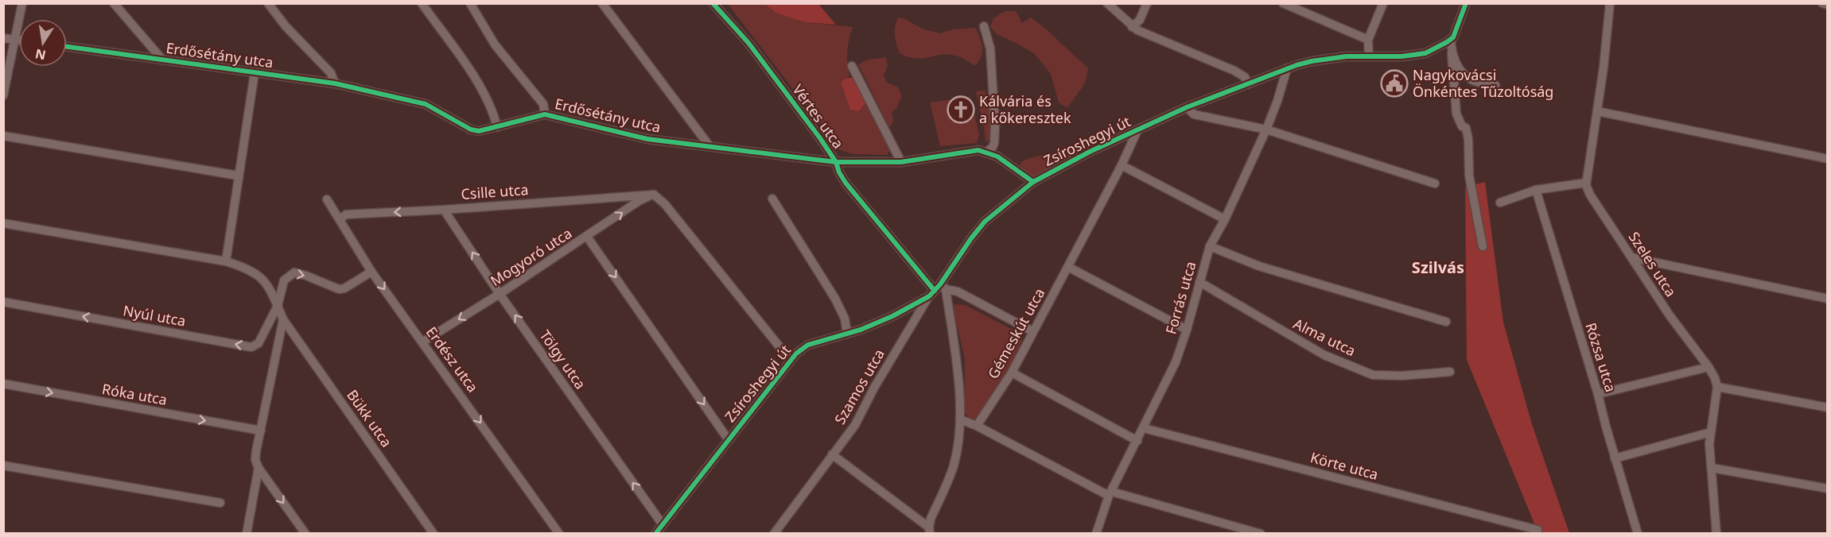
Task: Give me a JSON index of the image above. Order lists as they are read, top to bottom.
{
  "streets": {
    "street": [
      "Erdősétány utca",
      "Vértes utca",
      "Zsíroshegyi út",
      "Csille utca",
      "Mogyoró utca",
      "Szeles utca",
      "Forrás utca",
      "Nyúl utca",
      "Gémeskút utca",
      "Alma utca",
      "Rózsa utca",
      "Erdész utca",
      "Tölgy utca",
      "Szamos utca",
      "Róka utca",
      "Bükk utca",
      "Körte utca"
    ]
  },
  "crossings": [
    ["Erdősétány utca", "Vértes utca"],
    ["Vértes utca", "Zsíroshegyi út"],
    ["Vértes utca", "Szamos utca"],
    ["Zsíroshegyi út", "Forrás utca"],
    ["Zsíroshegyi út", "Gémeskút utca"],
    ["Zsíroshegyi út", "Tölgy utca"],
    ["Zsíroshegyi út", "Szamos utca"],
    ["Csille utca", "Mogyoró utca"],
    ["Csille utca", "Erdész utca"],
    ["Csille utca", "Tölgy utca"],
    ["Mogyoró utca", "Erdész utca"],
    ["Mogyoró utca", "Tölgy utca"],
    ["Forrás utca", "Alma utca"],
    ["Forrás utca", "Körte utca"],
    ["Nyúl utca", "Erdész utca"],
    ["Nyúl utca", "Bükk utca"]
  ],
  "one_way": ["Erdész utca", "Tölgy utca", "Róka utca"],
  "districts": ["Szilvás"],
  "places": {
    "public building": ["Nagykovácsi Önkéntes Tűzoltóság"],
    "church": ["Kálvária és a kőkeresztek"]
  },
  "north": "bottom"
}
